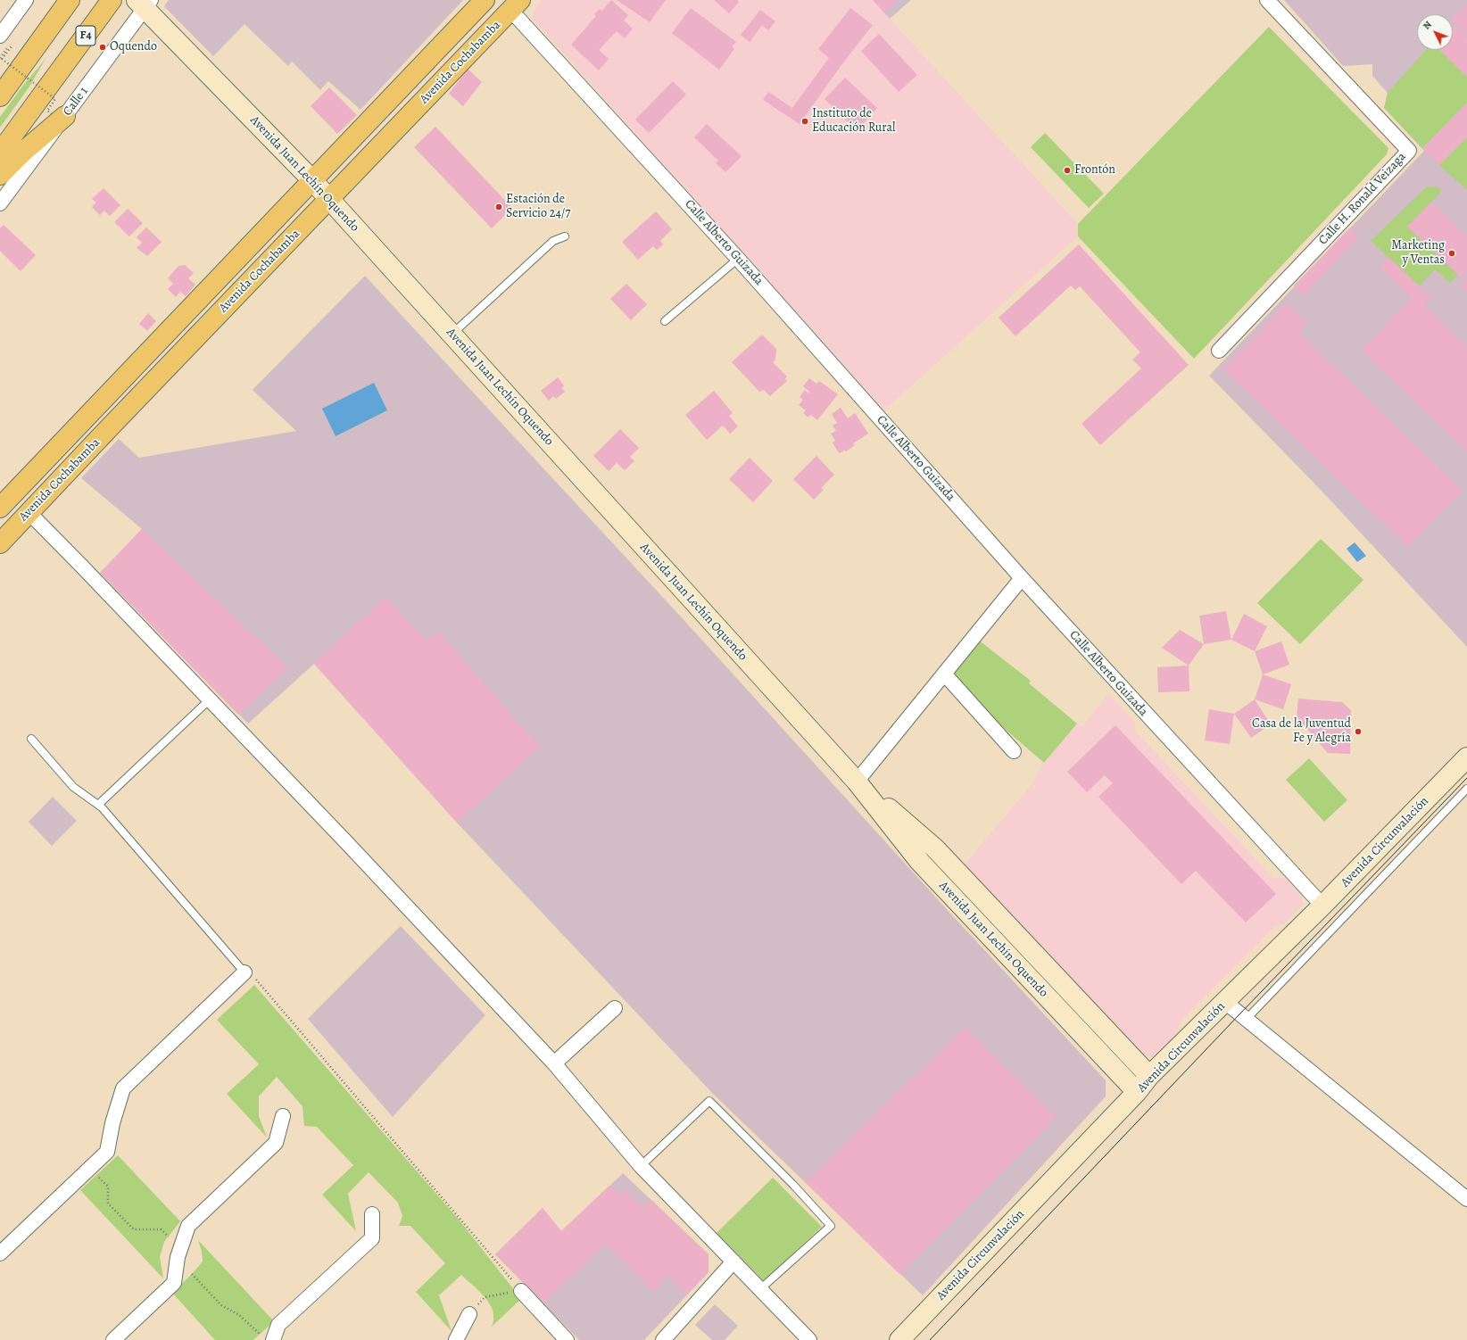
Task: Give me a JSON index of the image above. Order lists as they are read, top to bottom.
{
  "streets": {
    "main road": ["F4", "Avenida Cochabamba"],
    "street": [
      "Calle 1",
      "Avenida Juan Lechín Oquendo",
      "Calle H. Ronald Veizaga",
      "Calle Alberto Guizada",
      "Avenida Circunvalación"
    ]
  },
  "crossings": [
    ["Avenida Cochabamba", "Avenida Juan Lechín Oquendo"],
    ["Avenida Cochabamba", "Calle Alberto Guizada"],
    ["Calle 1", "Avenida Juan Lechín Oquendo"],
    ["Avenida Juan Lechín Oquendo", "Avenida Circunvalación"],
    ["Calle Alberto Guizada", "Avenida Circunvalación"]
  ],
  "places": [
    "Oquendo",
    "Instituto de Educación Rural",
    "Frontón",
    "Estación de Servicio 24/7",
    "Marketing y Ventas",
    "Casa de la Juventud Fe y Alegría"
  ],
  "north": "top left"
}
